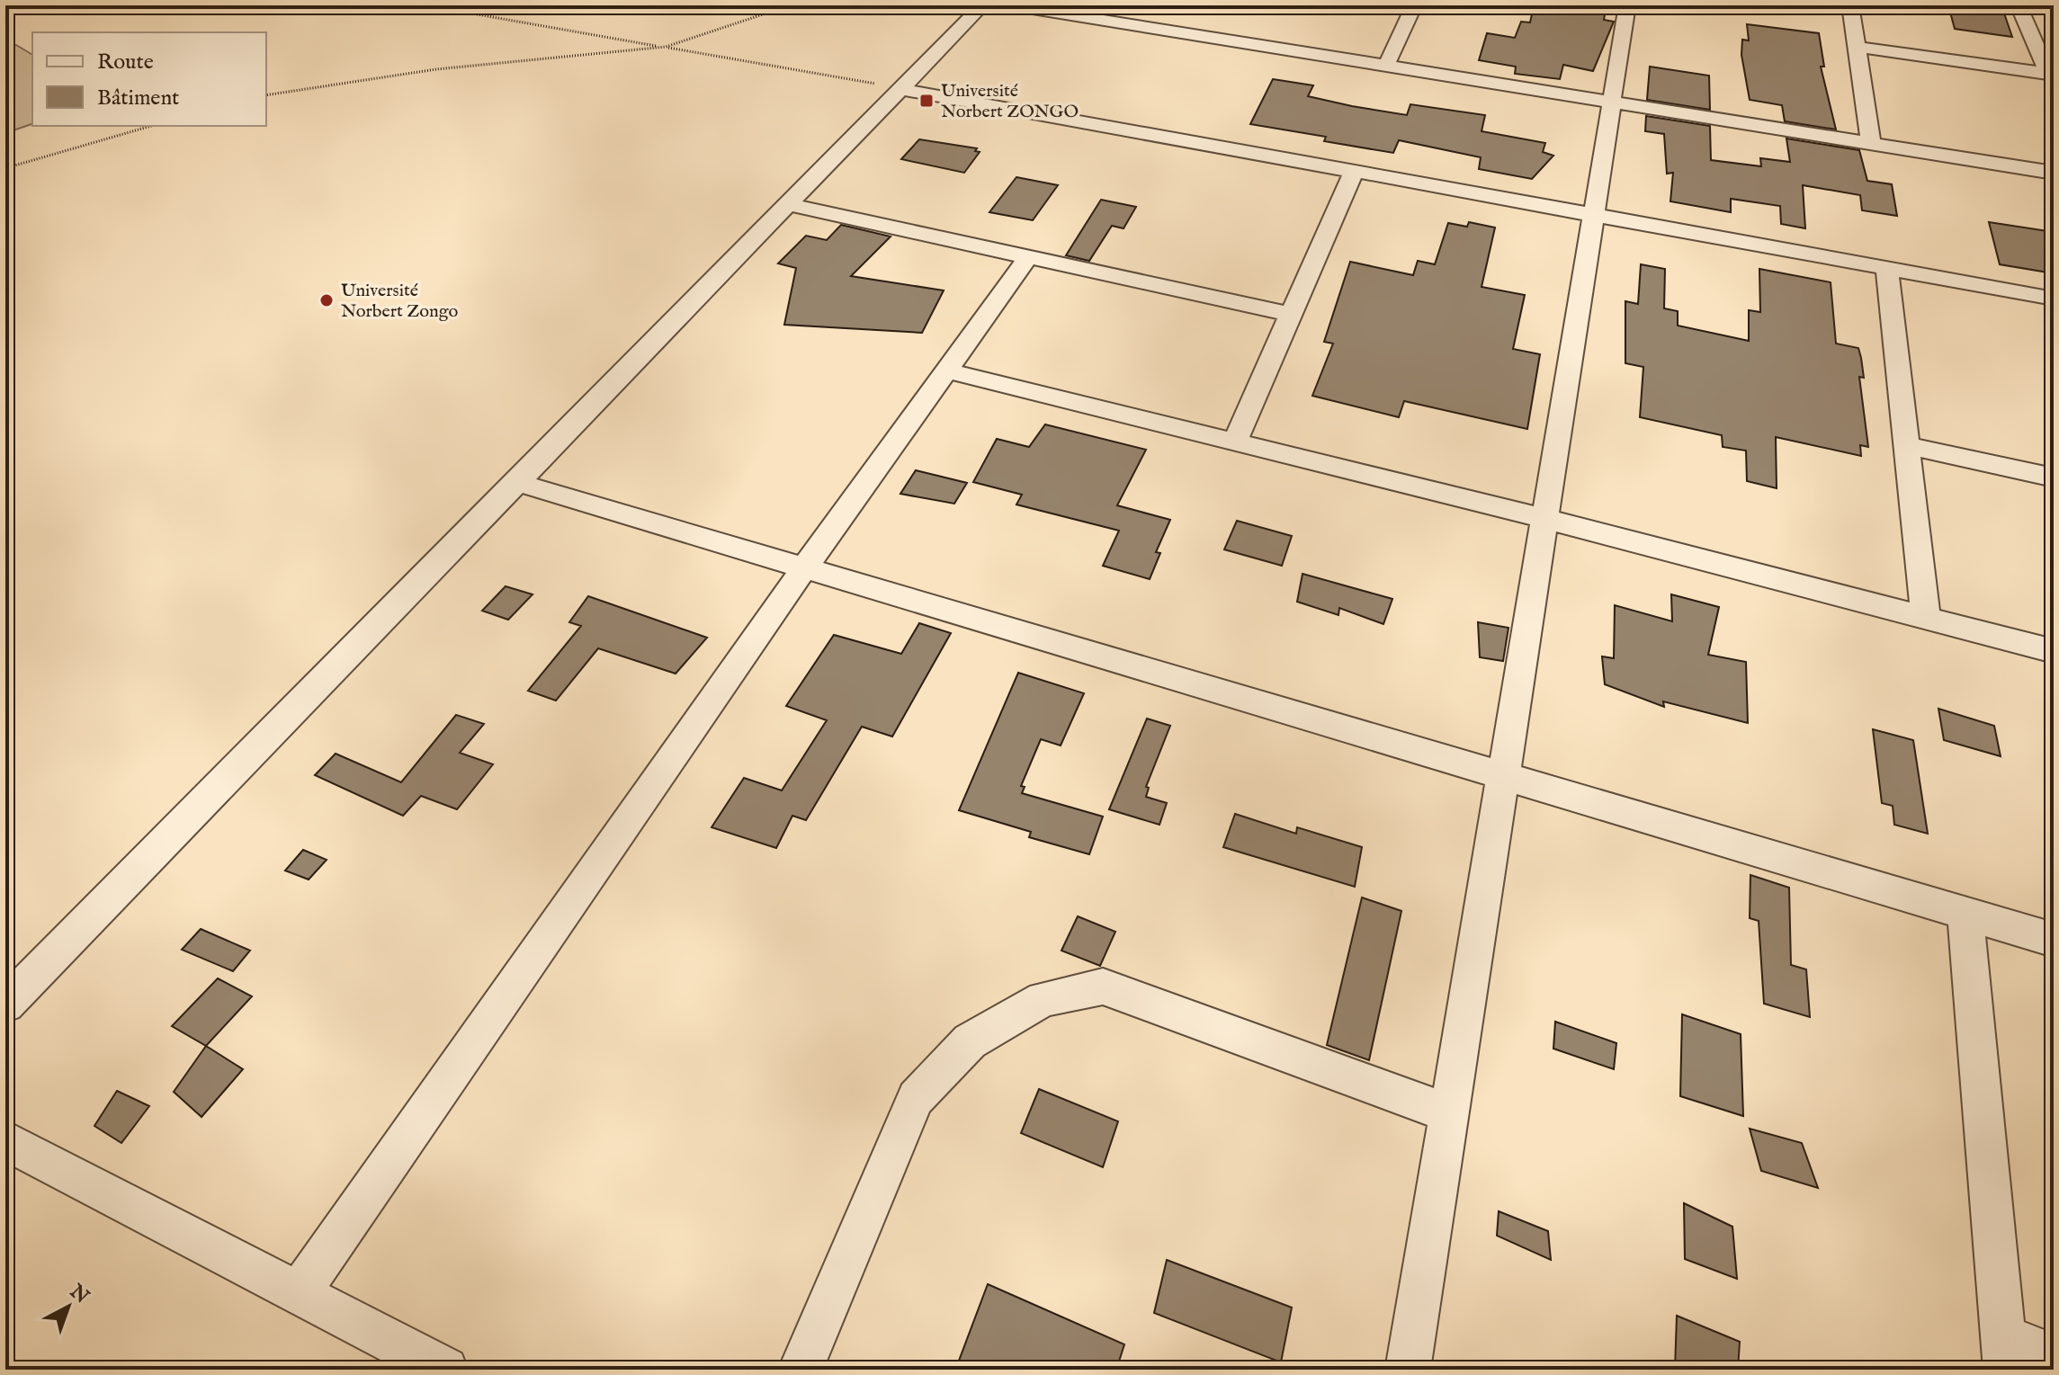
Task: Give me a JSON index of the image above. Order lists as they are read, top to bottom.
{
  "places": {
    "transit": ["Université Norbert ZONGO"],
    "other": ["Université Norbert Zongo"]
  },
  "legend": ["Route", "Bâtiment"],
  "north": "top right"
}
